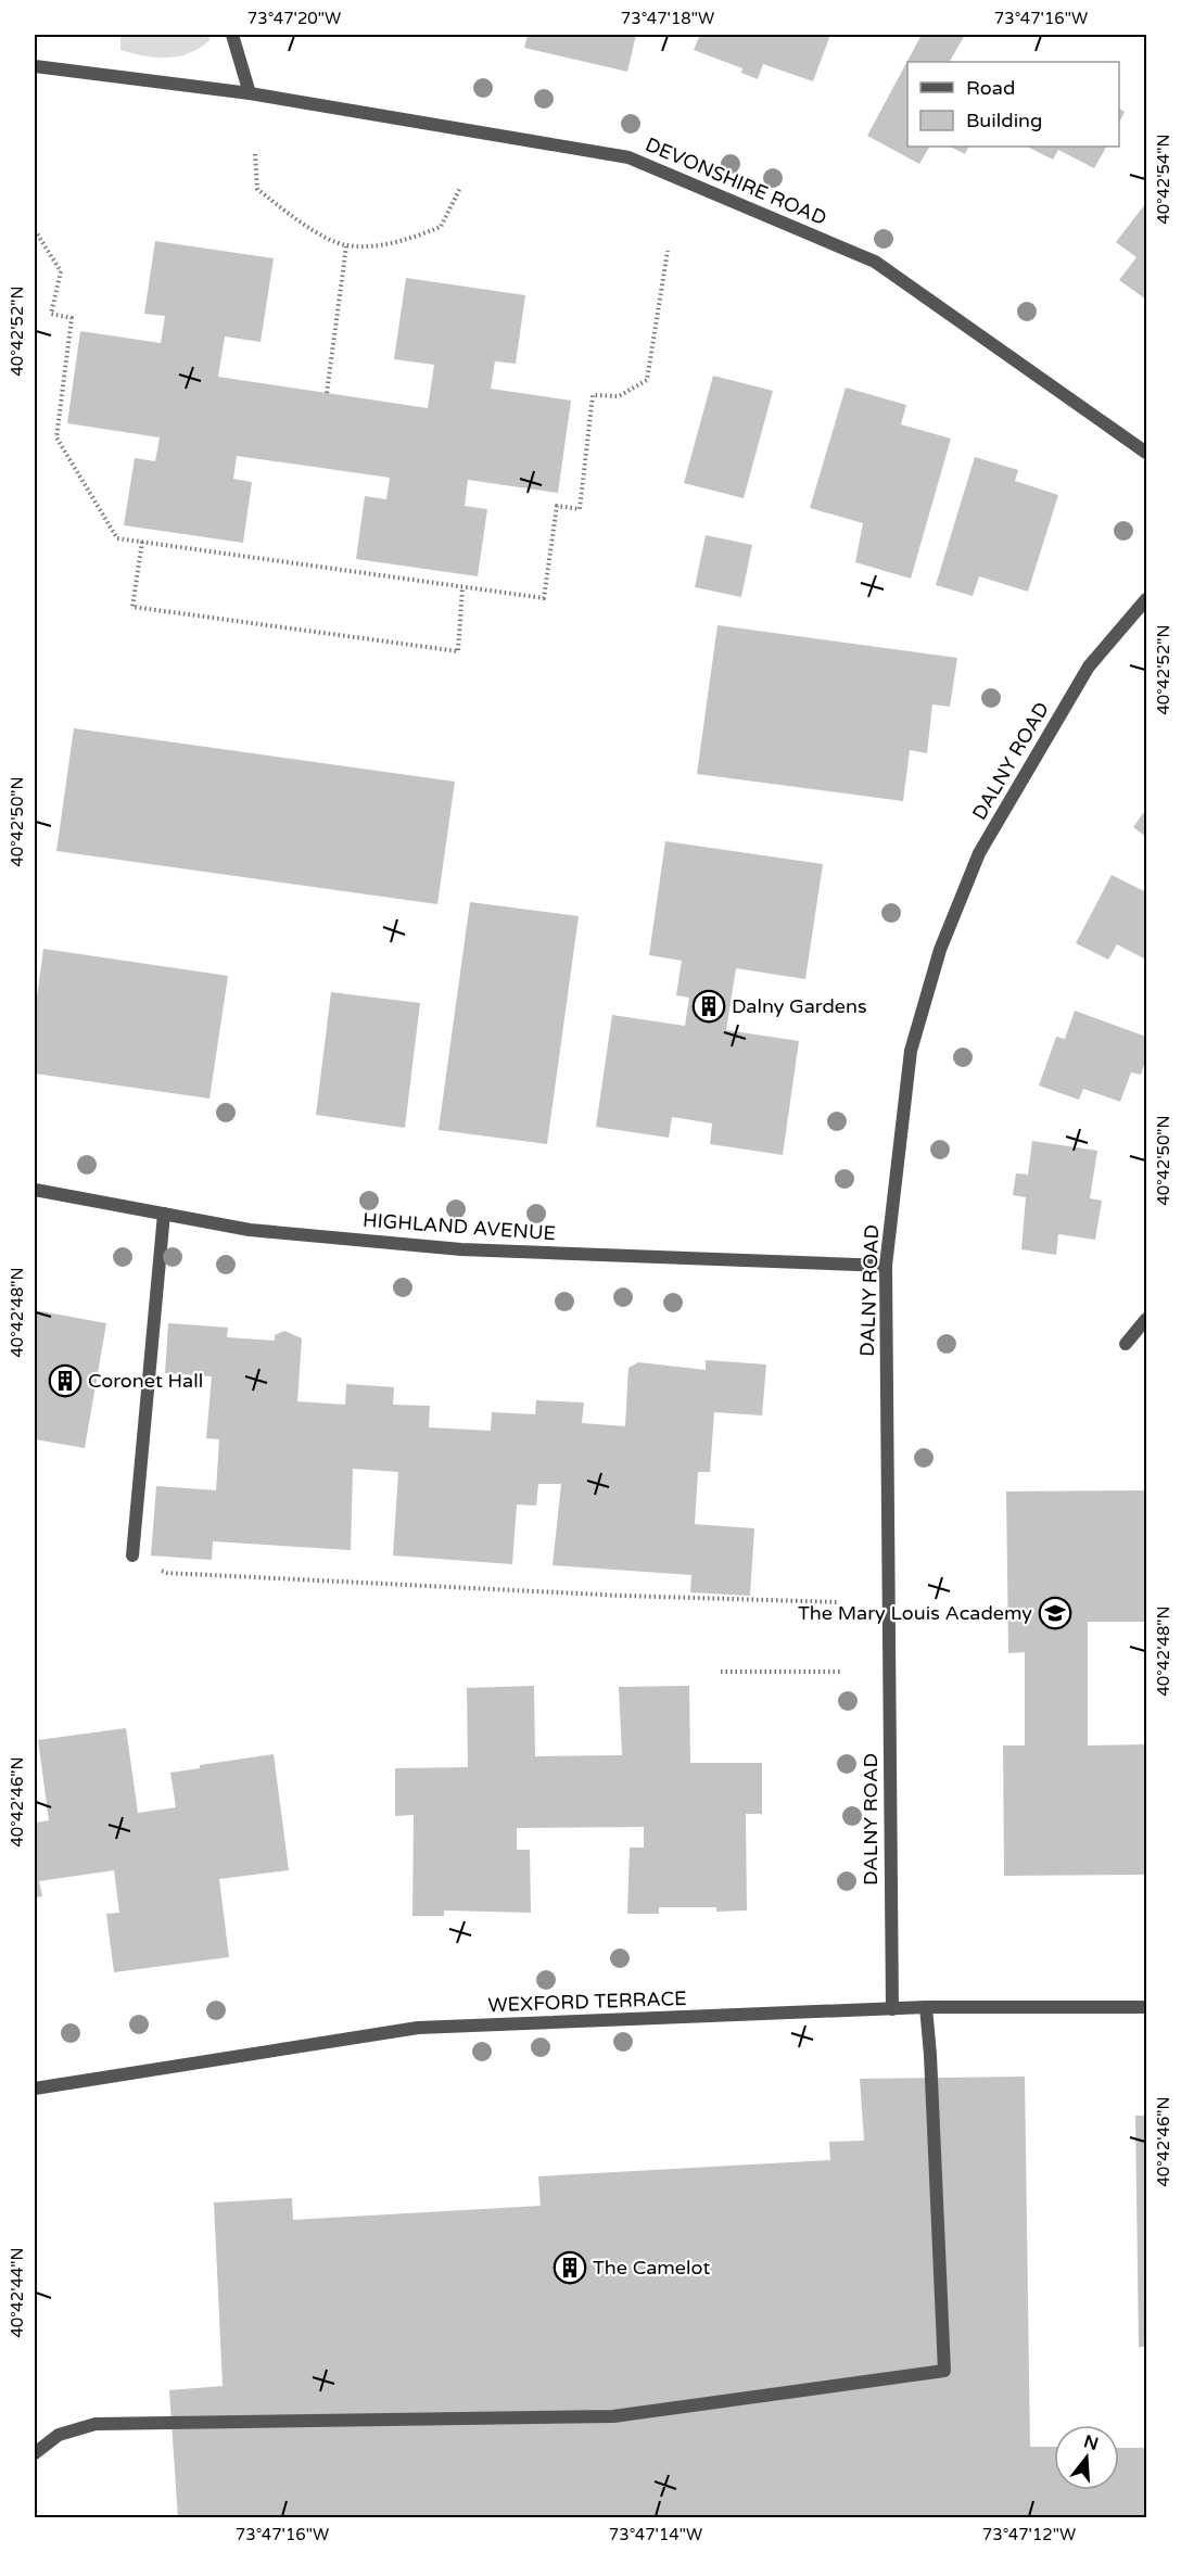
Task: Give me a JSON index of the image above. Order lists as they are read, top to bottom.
{
  "streets": {
    "street": [
      "DEVONSHIRE ROAD",
      "DALNY ROAD",
      "HIGHLAND AVENUE",
      "WEXFORD TERRACE"
    ]
  },
  "crossings": [
    ["DALNY ROAD", "HIGHLAND AVENUE"],
    ["DALNY ROAD", "WEXFORD TERRACE"]
  ],
  "places": {
    "building": ["Dalny Gardens", "Coronet Hall", "The Camelot"],
    "school or university": ["The Mary Louis Academy"]
  },
  "legend": ["Road", "Building"],
  "north": "top",
  "coordinates": [
    "73°47'20\"W",
    "73°47'18\"W",
    "73°47'16\"W",
    "40°42'54\"N",
    "40°42'52\"N",
    "40°42'50\"N",
    "40°42'48\"N",
    "40°42'46\"N",
    "40°42'44\"N",
    "73°47'14\"W",
    "73°47'12\"W"
  ]
}
